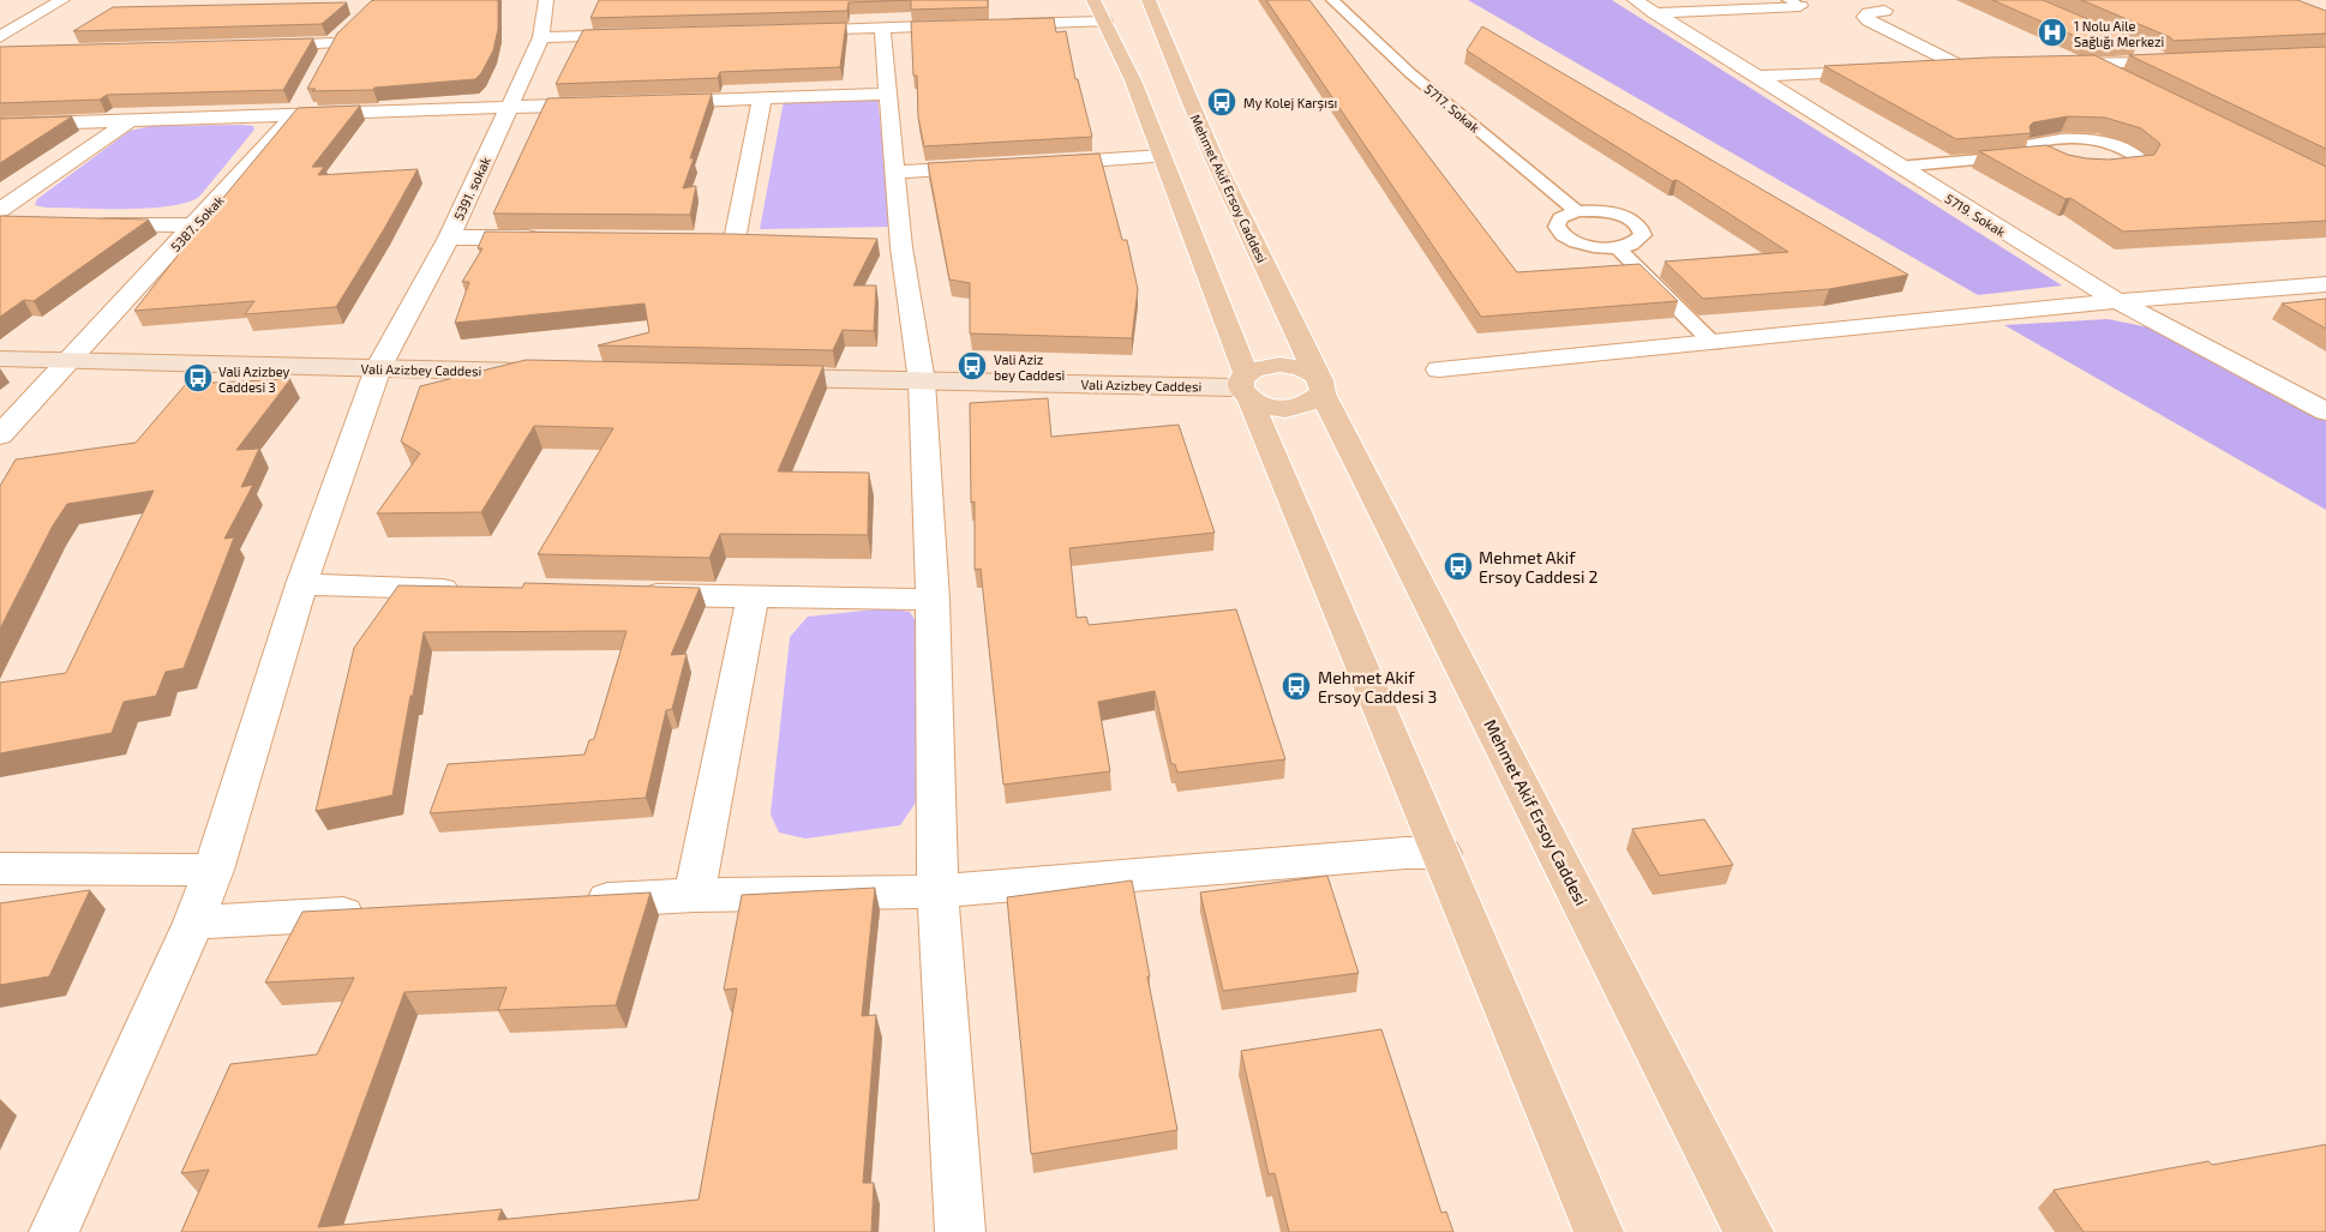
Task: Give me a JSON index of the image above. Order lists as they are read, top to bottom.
{
  "streets": {
    "main road": ["Mehmet Akif Ersoy Caddesi"],
    "street": [
      "5391. sokak",
      "5719. Sokak",
      "5387. Sokak",
      "Vali Azizbey Caddesi"
    ],
    "lane": ["5717. Sokak"]
  },
  "crossings": [
    ["5391. sokak", "Vali Azizbey Caddesi"],
    ["5387. Sokak", "Vali Azizbey Caddesi"]
  ],
  "places": {
    "hospital": ["1 Nolu Aile Sağlığı Merkezi"],
    "bus stop": [
      "My Kolej Karşısı",
      "Vali Aziz bey Caddesi",
      "Vali Azizbey Caddesi 3",
      "Mehmet Akif Ersoy Caddesi 2",
      "Mehmet Akif Ersoy Caddesi 3"
    ]
  }
}
